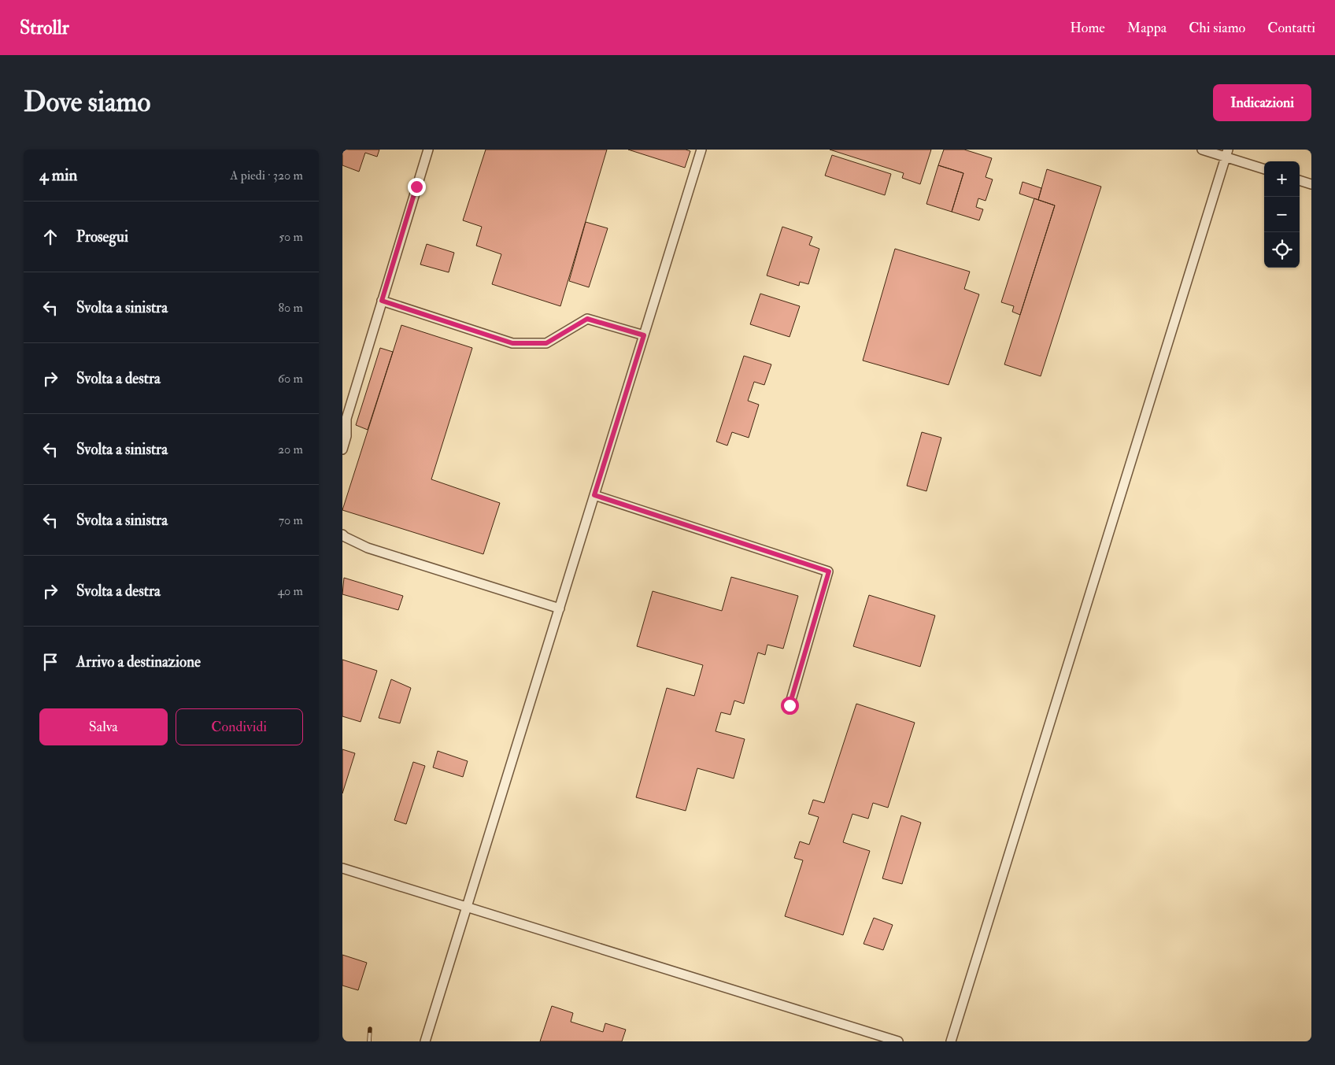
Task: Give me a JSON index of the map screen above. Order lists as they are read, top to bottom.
{
  "page": {
    "header": "Strollr",
    "nav": [
      "Home",
      "Mappa",
      "Chi siamo",
      "Contatti"
    ],
    "buttons": [
      "Indicazioni",
      ["Salva", "Condividi"]
    ],
    "title": "Dove siamo",
    "heading": ["4 min", "A piedi · 320 m"],
    "map_buttons": ["+", "−"],
    "list": [
      ["Prosegui", "50 m"],
      ["Svolta a sinistra", "80 m"],
      ["Svolta a destra", "60 m"],
      ["Svolta a sinistra", "20 m"],
      ["Svolta a sinistra", "70 m"],
      ["Svolta a destra", "40 m"],
      "Arrivo a destinazione"
    ]
  }
}
